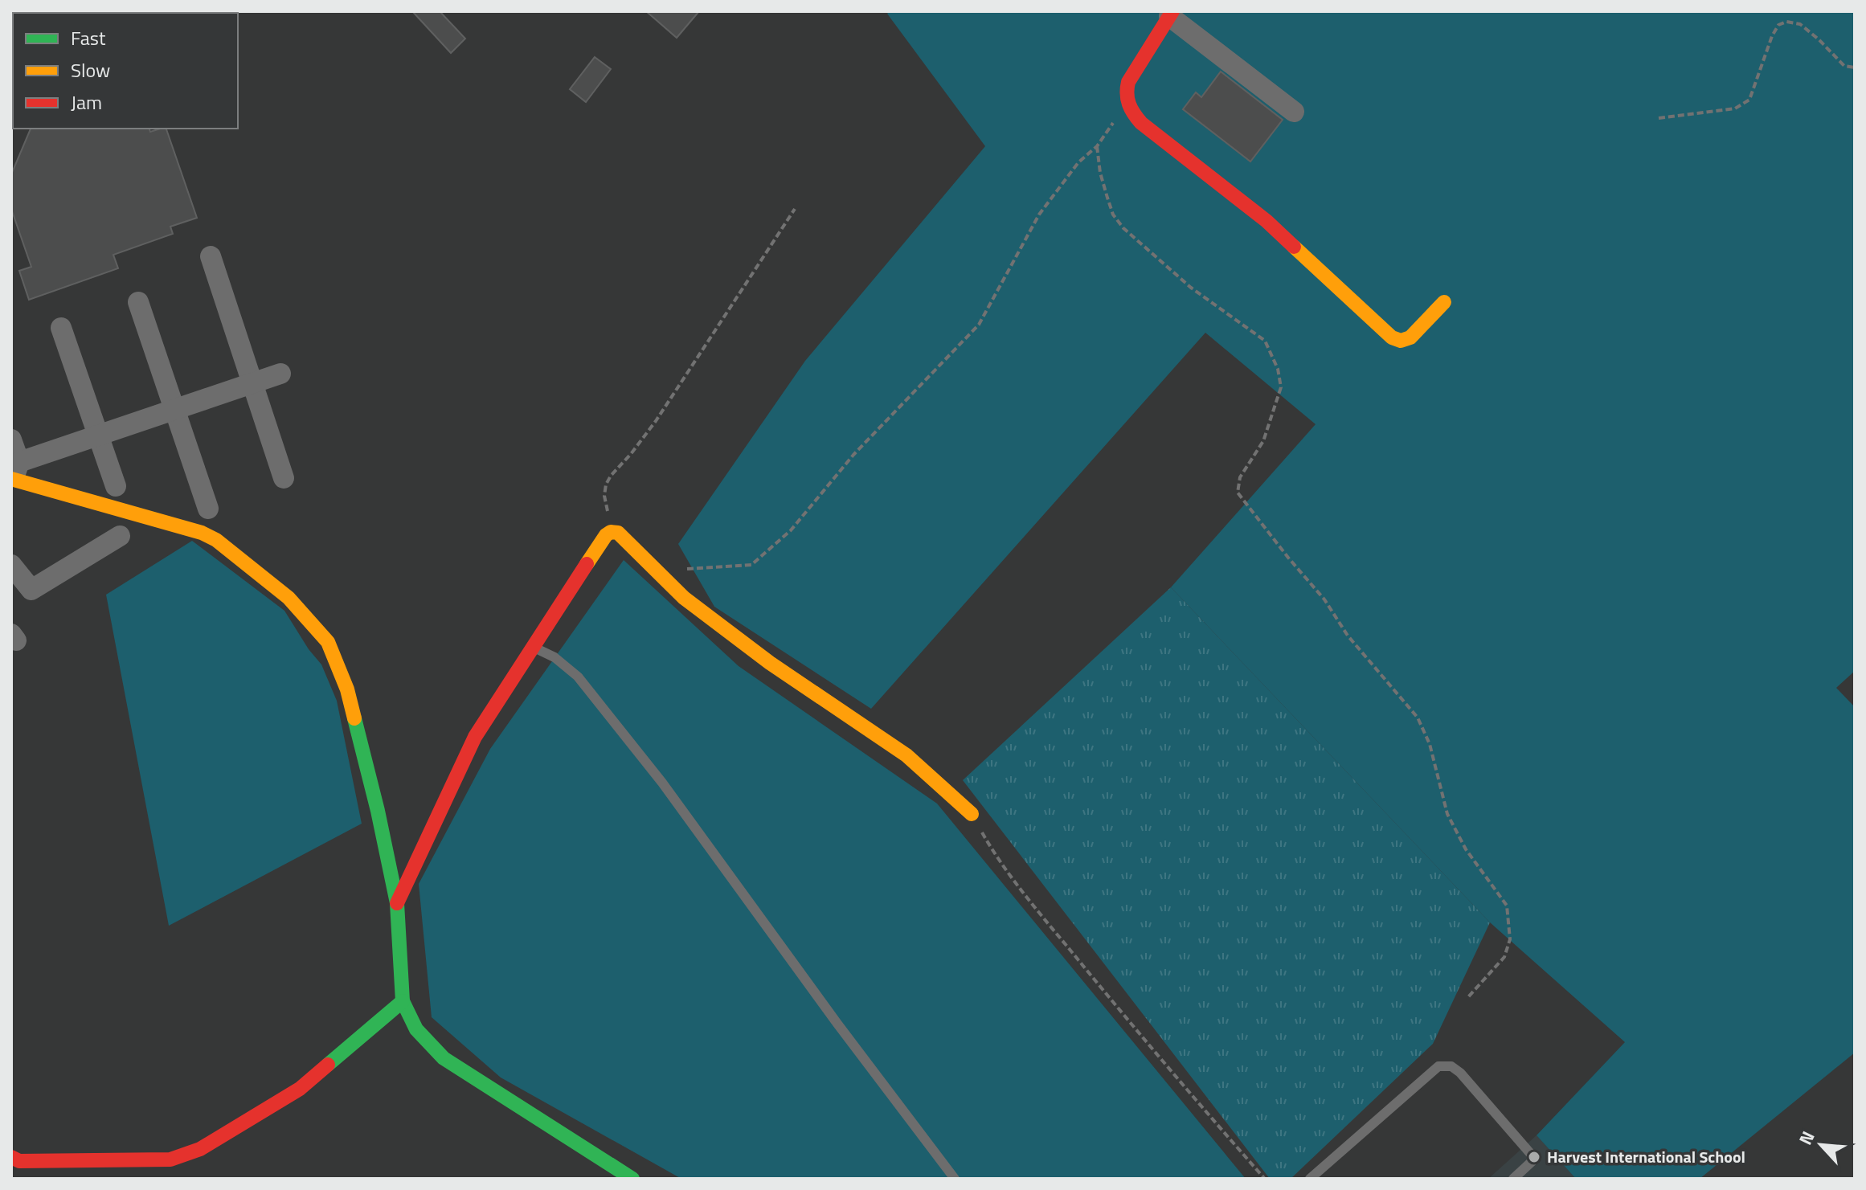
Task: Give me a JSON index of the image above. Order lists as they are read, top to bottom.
{
  "places": ["Harvest International School"],
  "legend": ["Fast", "Slow", "Jam"],
  "north": "top left"
}
